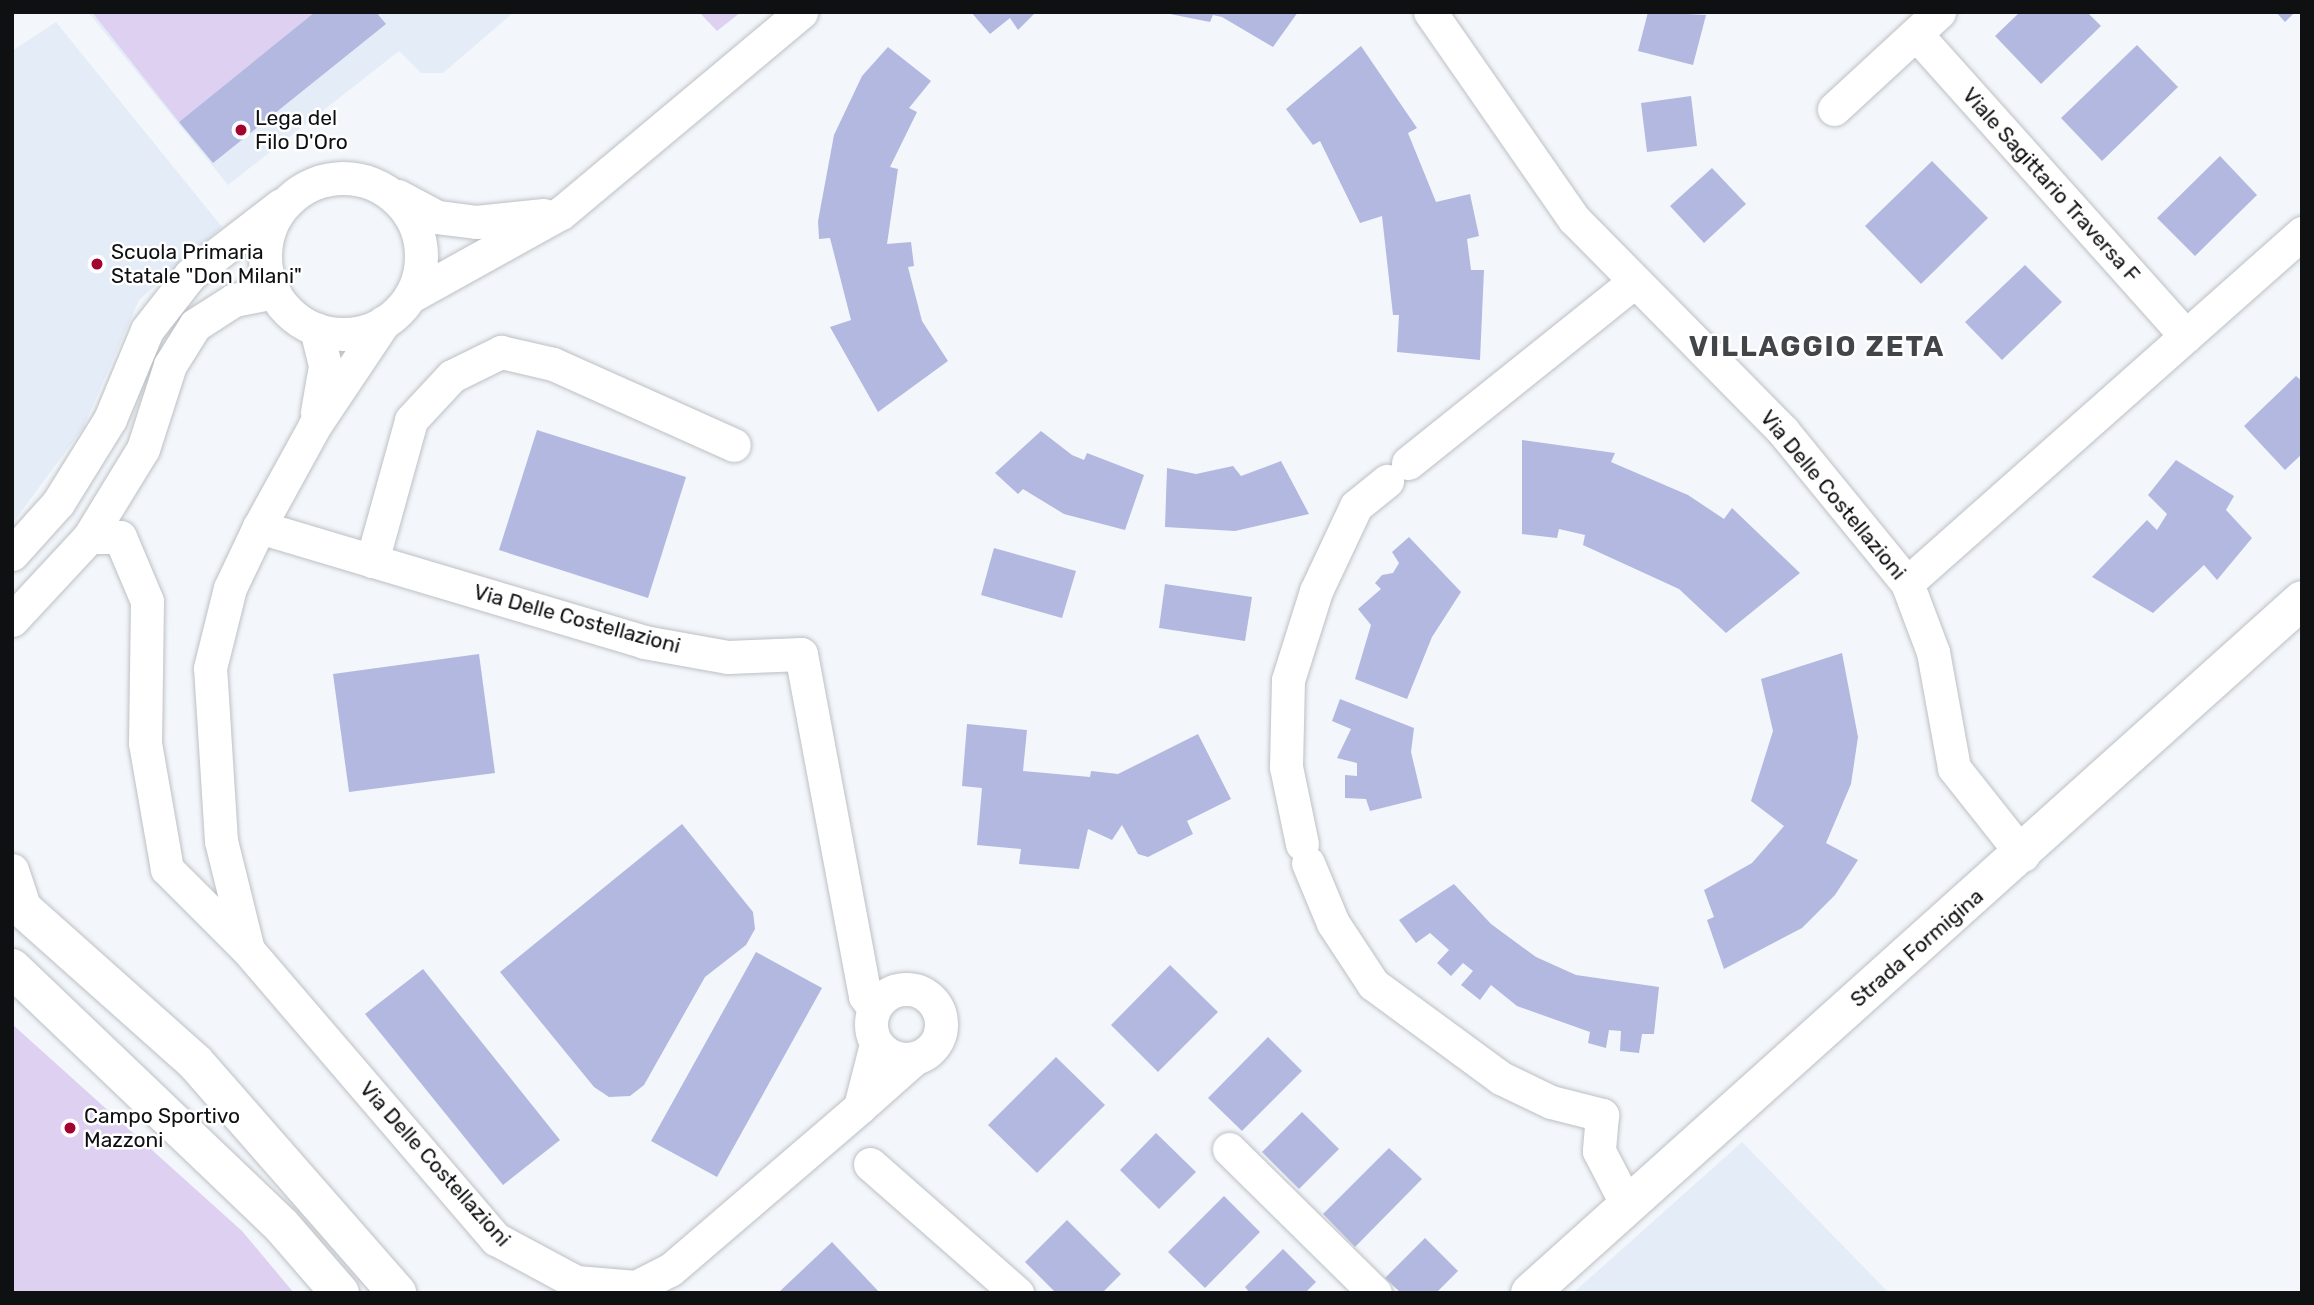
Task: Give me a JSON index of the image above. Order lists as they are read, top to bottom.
{
  "streets": {
    "street": ["Viale Sagittario Traversa F", "Via Delle Costellazioni", "Strada Formigina"]
  },
  "crossings": [
    ["Via Delle Costellazioni", "Strada Formigina"]
  ],
  "districts": ["VILLAGGIO ZETA"],
  "places": ["Lega del Filo D'Oro", "Scuola Primaria Statale \"Don Milani\"", "Campo Sportivo Mazzoni"]
}
